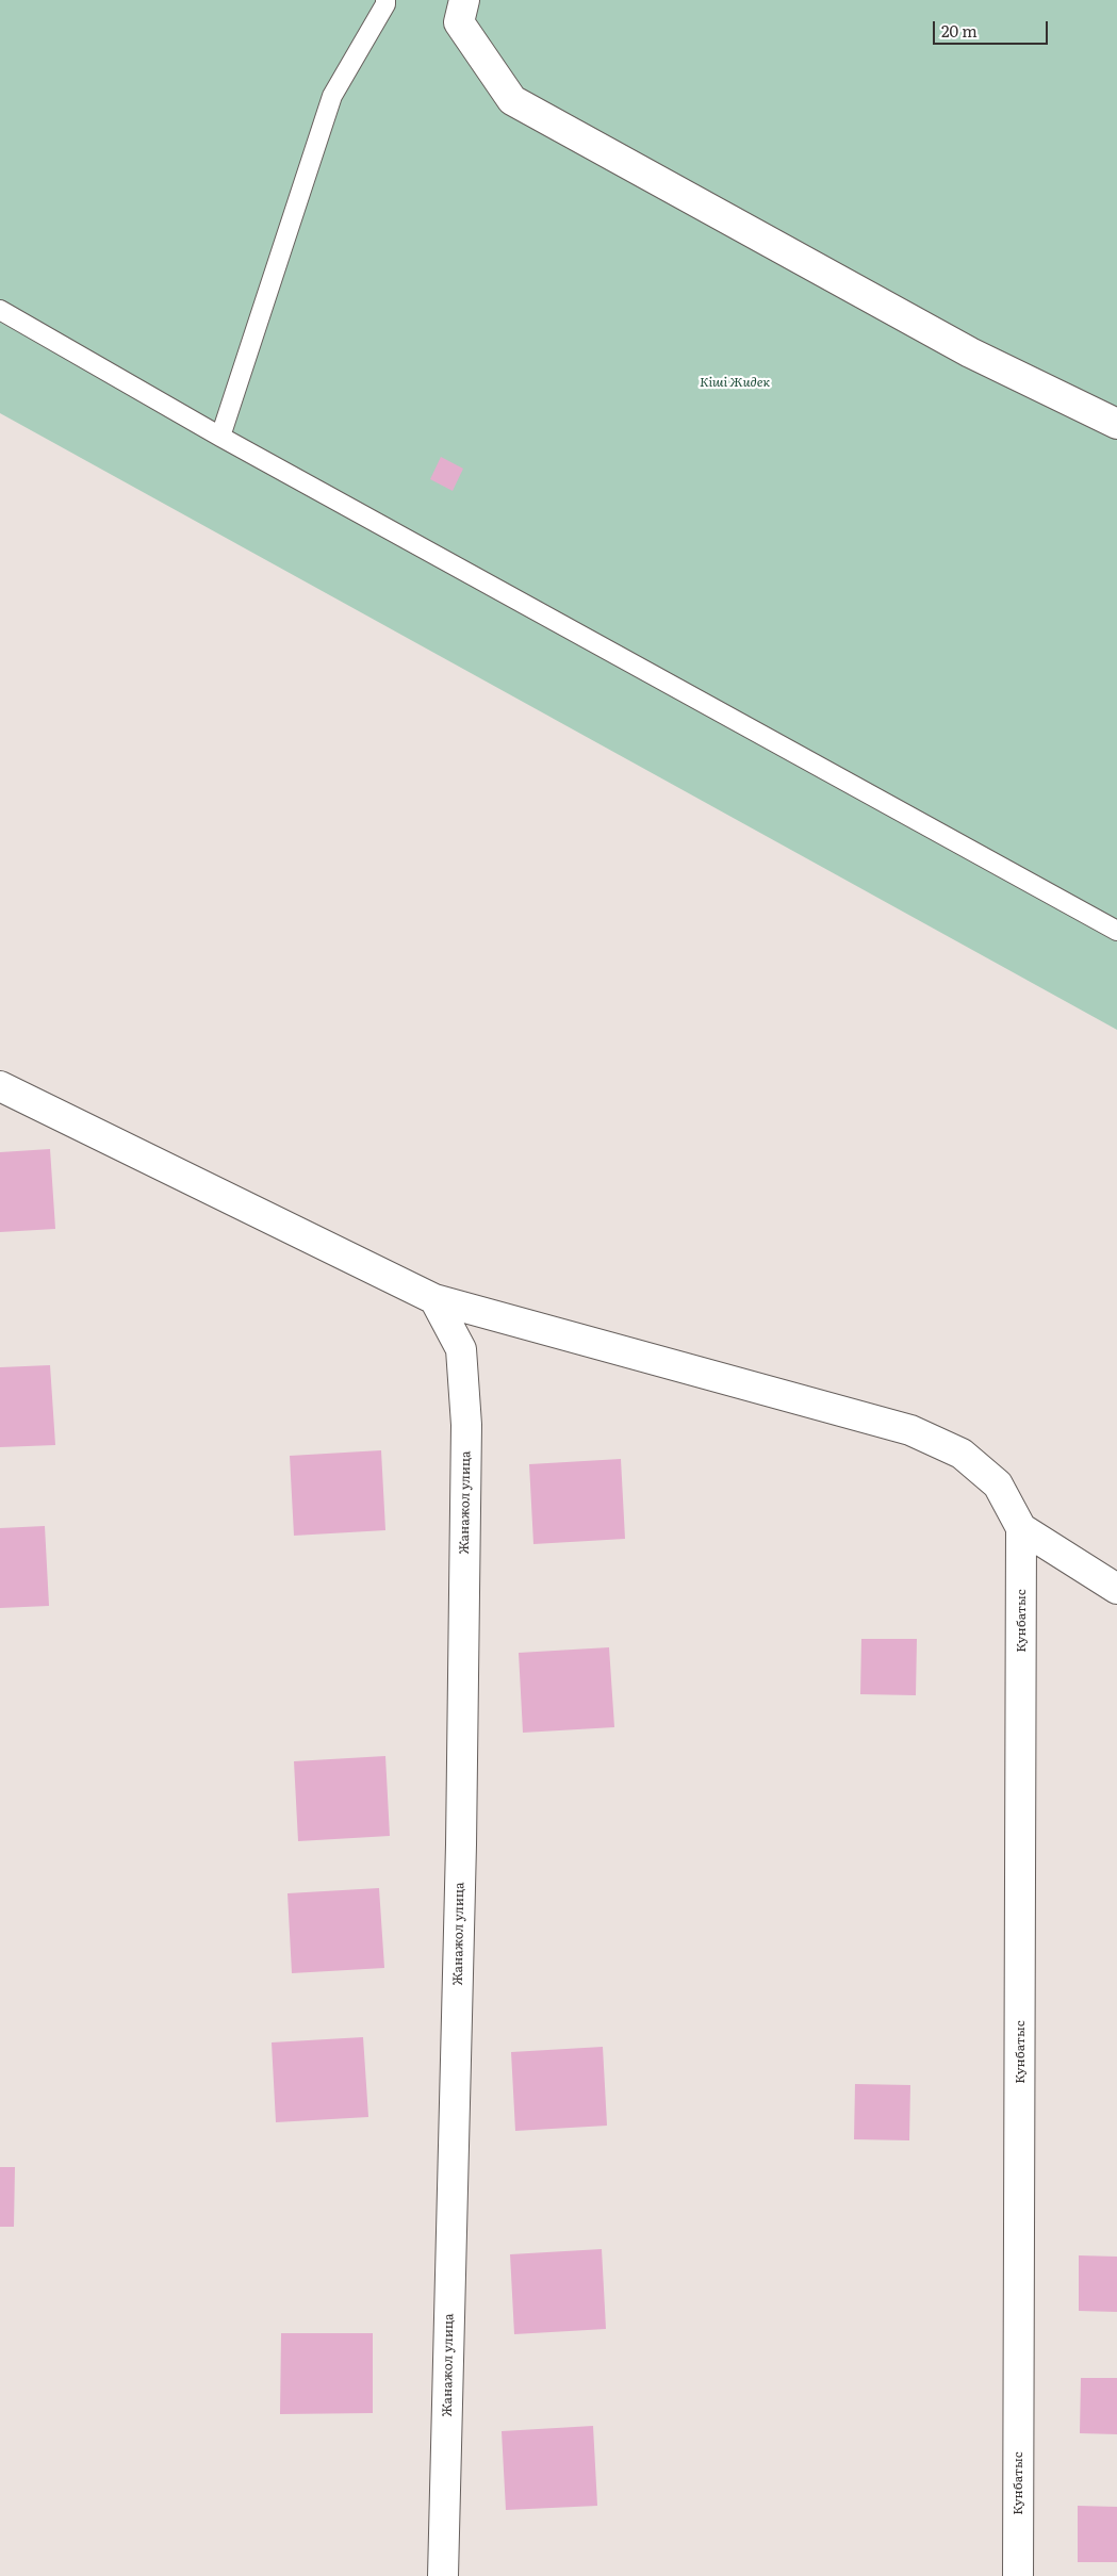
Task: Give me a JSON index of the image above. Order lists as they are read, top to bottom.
{
  "streets": {
    "street": ["Жанажол улица", "Кунбатыс"]
  },
  "parks": ["Кіші Жидек"],
  "scale_bar": "20 m"
}
